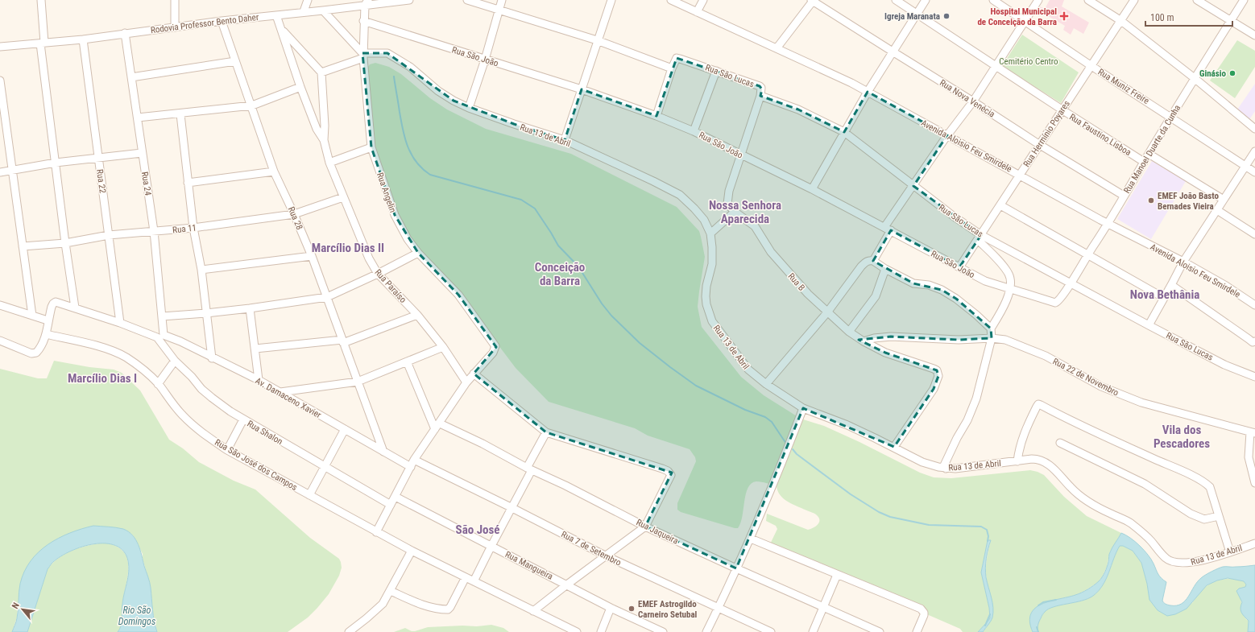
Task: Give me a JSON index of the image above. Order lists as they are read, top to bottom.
{
  "streets": {
    "street": [
      "Rodovia Professor Bento Daher",
      "Rua São João",
      "Rua São Lucas",
      "Rua Muniz Freire",
      "Rua Nova Venécia",
      "Rua Hermínio Poyares",
      "Rua Faustino Lisboa",
      "Rua 13 de Abril",
      "Avenida Aloisio Feu Smirdele",
      "Rua Manoel Duarte da Cunha",
      "Rua 22",
      "Rua 24",
      "Rua Angelin",
      "Rua 28",
      "Rua 11",
      "Rua B",
      "Rua Paraíso",
      "Rua 22 de Novembro",
      "Av. Damaceno Xavier",
      "Rua Shalon",
      "Rua São José dos Campos",
      "Rua Jaqueira",
      "Rua 7 de Setembro",
      "Rua Mangueira"
    ]
  },
  "crossings": [
    ["Rodovia Professor Bento Daher", "Rua 22"],
    ["Rodovia Professor Bento Daher", "Rua 24"],
    ["Rodovia Professor Bento Daher", "Rua Angelin"],
    ["Rodovia Professor Bento Daher", "Rua 28"],
    ["Rodovia Professor Bento Daher", "Rua Paraíso"],
    ["Rua São João", "Rua Hermínio Poyares"],
    ["Rua São João", "Rua Manoel Duarte da Cunha"],
    ["Rua São João", "Rua Angelin"],
    ["Rua São João", "Rua B"],
    ["Rua São Lucas", "Rua Hermínio Poyares"],
    ["Rua São Lucas", "Rua Manoel Duarte da Cunha"],
    ["Rua São Lucas", "Rua B"],
    ["Rua Muniz Freire", "Rua Hermínio Poyares"],
    ["Rua Muniz Freire", "Rua Manoel Duarte da Cunha"],
    ["Rua Nova Venécia", "Rua Hermínio Poyares"],
    ["Rua Nova Venécia", "Rua Manoel Duarte da Cunha"],
    ["Rua Hermínio Poyares", "Rua Faustino Lisboa"],
    ["Rua Hermínio Poyares", "Avenida Aloisio Feu Smirdele"],
    ["Rua Faustino Lisboa", "Rua Manoel Duarte da Cunha"],
    ["Rua 13 de Abril", "Rua Angelin"],
    ["Rua 13 de Abril", "Rua B"],
    ["Rua 13 de Abril", "Rua Paraíso"],
    ["Avenida Aloisio Feu Smirdele", "Rua Manoel Duarte da Cunha"],
    ["Rua 22", "Rua 11"],
    ["Rua 22", "Av. Damaceno Xavier"],
    ["Rua 24", "Rua 11"],
    ["Rua 24", "Av. Damaceno Xavier"],
    ["Rua 24", "Rua Shalon"],
    ["Rua 28", "Rua 11"],
    ["Rua 28", "Av. Damaceno Xavier"],
    ["Rua 11", "Rua Paraíso"],
    ["Av. Damaceno Xavier", "Rua Shalon"]
  ],
  "districts": [
    "Nossa Senhora Aparecida",
    "Marcílio Dias II",
    "Conceição da Barra",
    "Nova Bethânia",
    "Marcílio Dias I",
    "Vila dos Pescadores",
    "São José"
  ],
  "water": ["Rio São Domingos"],
  "parks": ["Cemitério Centro"],
  "places": {
    "other": [
      "Igreja Maranata",
      "Ginásio",
      "EMEF João Basto Bernades Vieira",
      "EMEF Astrogildo Carneiro Setubal"
    ],
    "health": ["Hospital Municipal de Conceição da Barra"]
  },
  "scale_bar": "100 m",
  "north": "top left"
}
